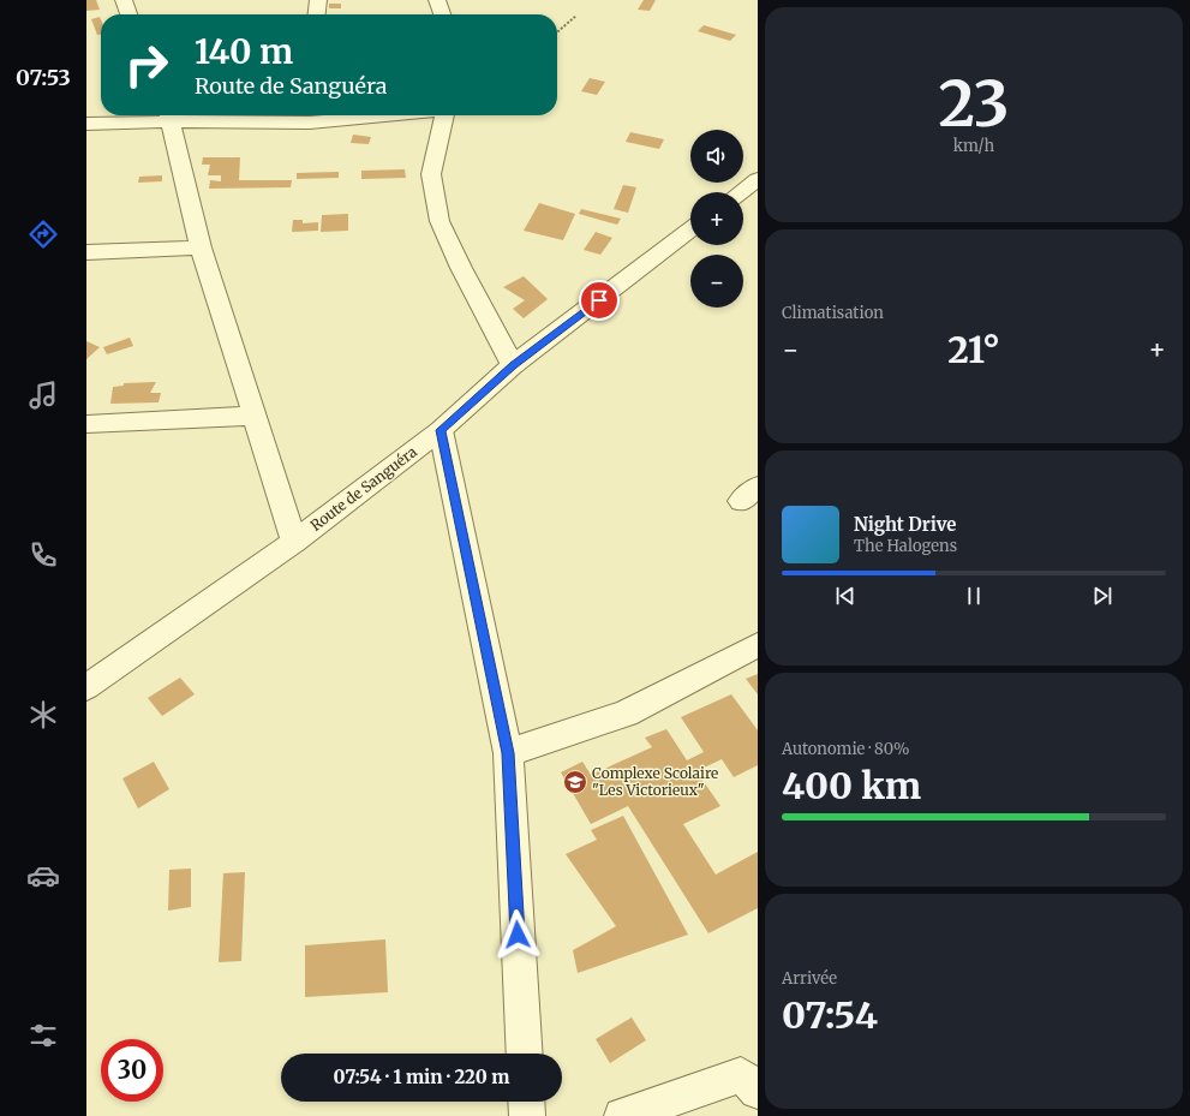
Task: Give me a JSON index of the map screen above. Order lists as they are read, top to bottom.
{
  "streets": {
    "street": ["Route de Sanguéra"]
  },
  "places": {
    "school or university": ["Complexe Scolaire \"Les Victorieux\""]
  },
  "page": {
    "tabs": "07:53",
    "tile": [
      ["23", "km/h"],
      "Climatisation",
      ["Autonomie · 80%", "400 km"],
      ["Arrivée", "07:54"]
    ],
    "turn": ["140 m", "Route de Sanguéra"],
    "map_buttons": ["+", "−"],
    "heat": ["−", "21°", "+"],
    "song": ["Night Drive", "The Halogens"],
    "limit": "30",
    "trip": "07:54 · 1 min · 220 m"
  }
}
